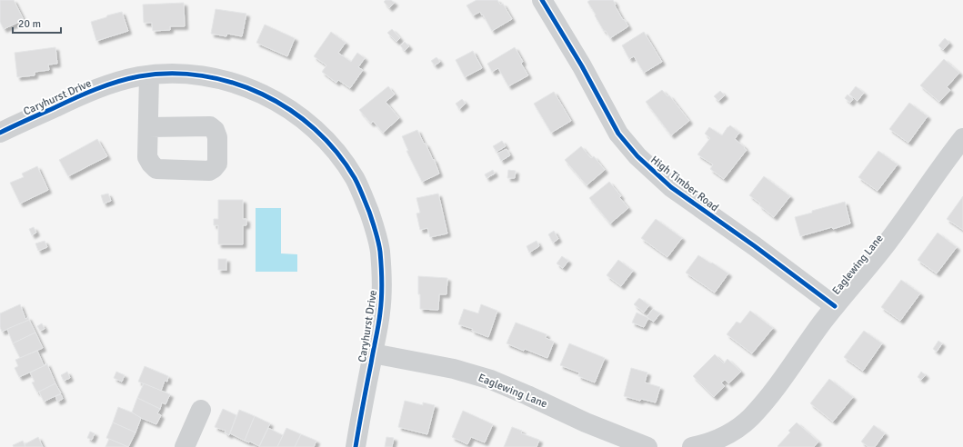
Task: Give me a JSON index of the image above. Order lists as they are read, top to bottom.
{
  "streets": {
    "street": ["Caryhurst Drive", "High Timber Road", "Eaglewing Lane"]
  },
  "crossings": [
    ["Caryhurst Drive", "Eaglewing Lane"],
    ["High Timber Road", "Eaglewing Lane"]
  ],
  "scale_bar": "20 m"
}
